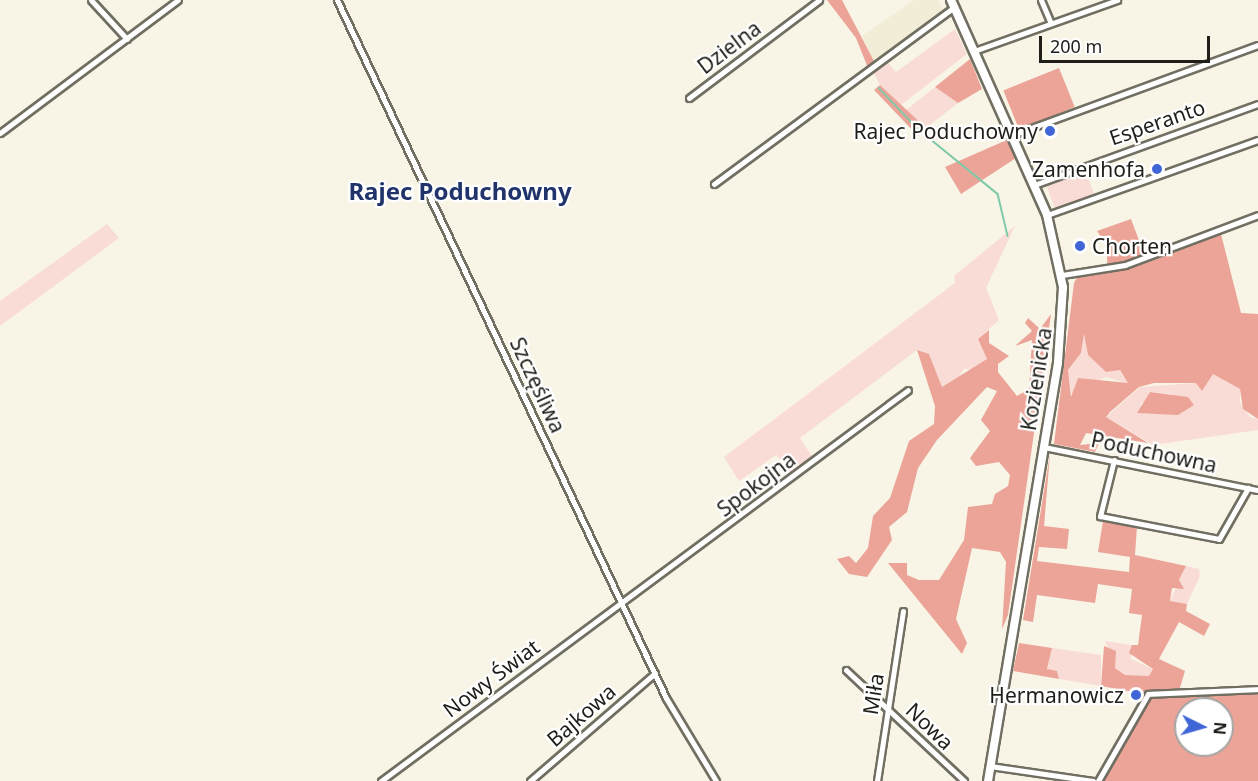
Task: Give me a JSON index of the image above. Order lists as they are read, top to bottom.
{
  "streets": {
    "main road": ["Kozienicka"],
    "street": [
      "Dzielna",
      "Esperanto",
      "Szczęśliwa",
      "Poduchowna",
      "Spokojna",
      "Nowy Świat",
      "Miła",
      "Bajkowa",
      "Nowa"
    ]
  },
  "crossings": [
    ["Esperanto", "Kozienicka"],
    ["Kozienicka", "Poduchowna"],
    ["Szczęśliwa", "Spokojna"],
    ["Szczęśliwa", "Nowy Świat"],
    ["Szczęśliwa", "Bajkowa"],
    ["Spokojna", "Nowy Świat"],
    ["Miła", "Nowa"]
  ],
  "districts": ["Rajec Poduchowny"],
  "places": [
    "Rajec Poduchowny",
    "Zamenhofa",
    "Chorten",
    "Hermanowicz"
  ],
  "scale_bar": "200 m",
  "north": "right"
}
